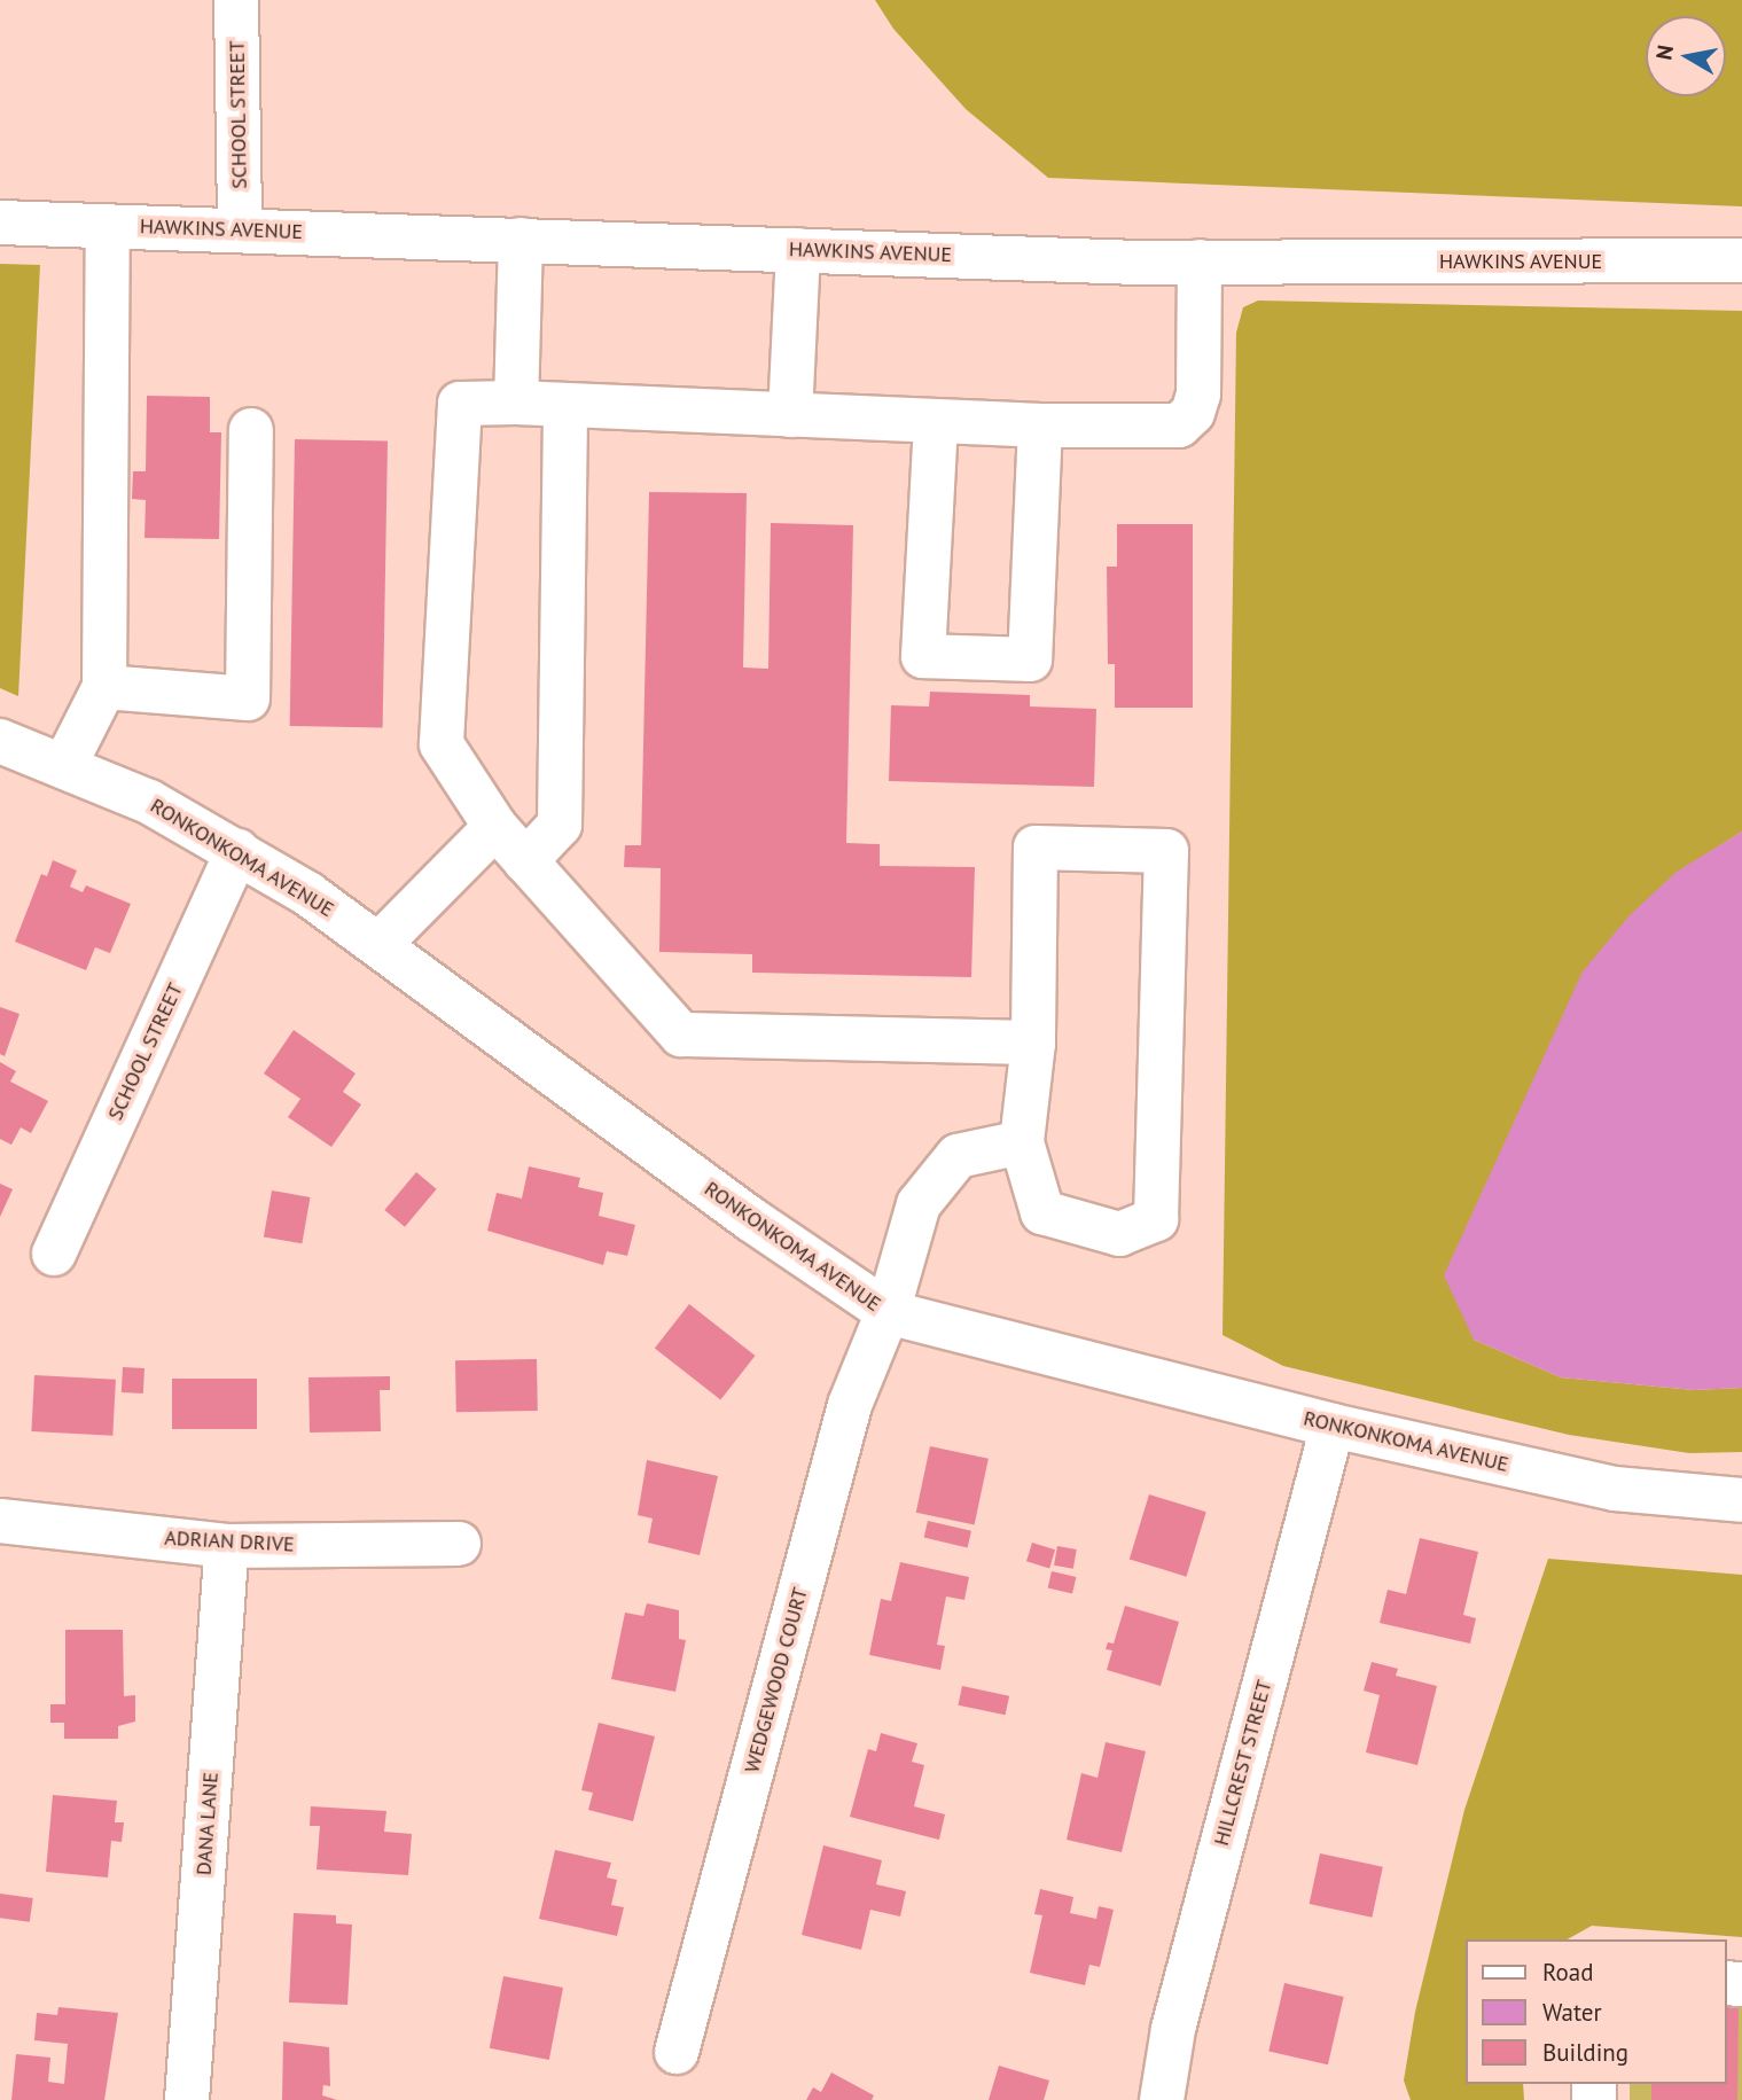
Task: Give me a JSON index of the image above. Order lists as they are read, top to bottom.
{
  "streets": {
    "street": [
      "SCHOOL STREET",
      "HAWKINS AVENUE",
      "RONKONKOMA AVENUE",
      "ADRIAN DRIVE",
      "WEDGEWOOD COURT",
      "HILLCREST STREET",
      "DANA LANE"
    ]
  },
  "crossings": [
    ["SCHOOL STREET", "HAWKINS AVENUE"],
    ["SCHOOL STREET", "RONKONKOMA AVENUE"],
    ["RONKONKOMA AVENUE", "WEDGEWOOD COURT"],
    ["RONKONKOMA AVENUE", "HILLCREST STREET"],
    ["ADRIAN DRIVE", "DANA LANE"]
  ],
  "legend": ["Road", "Water", "Building"],
  "north": "left"
}
